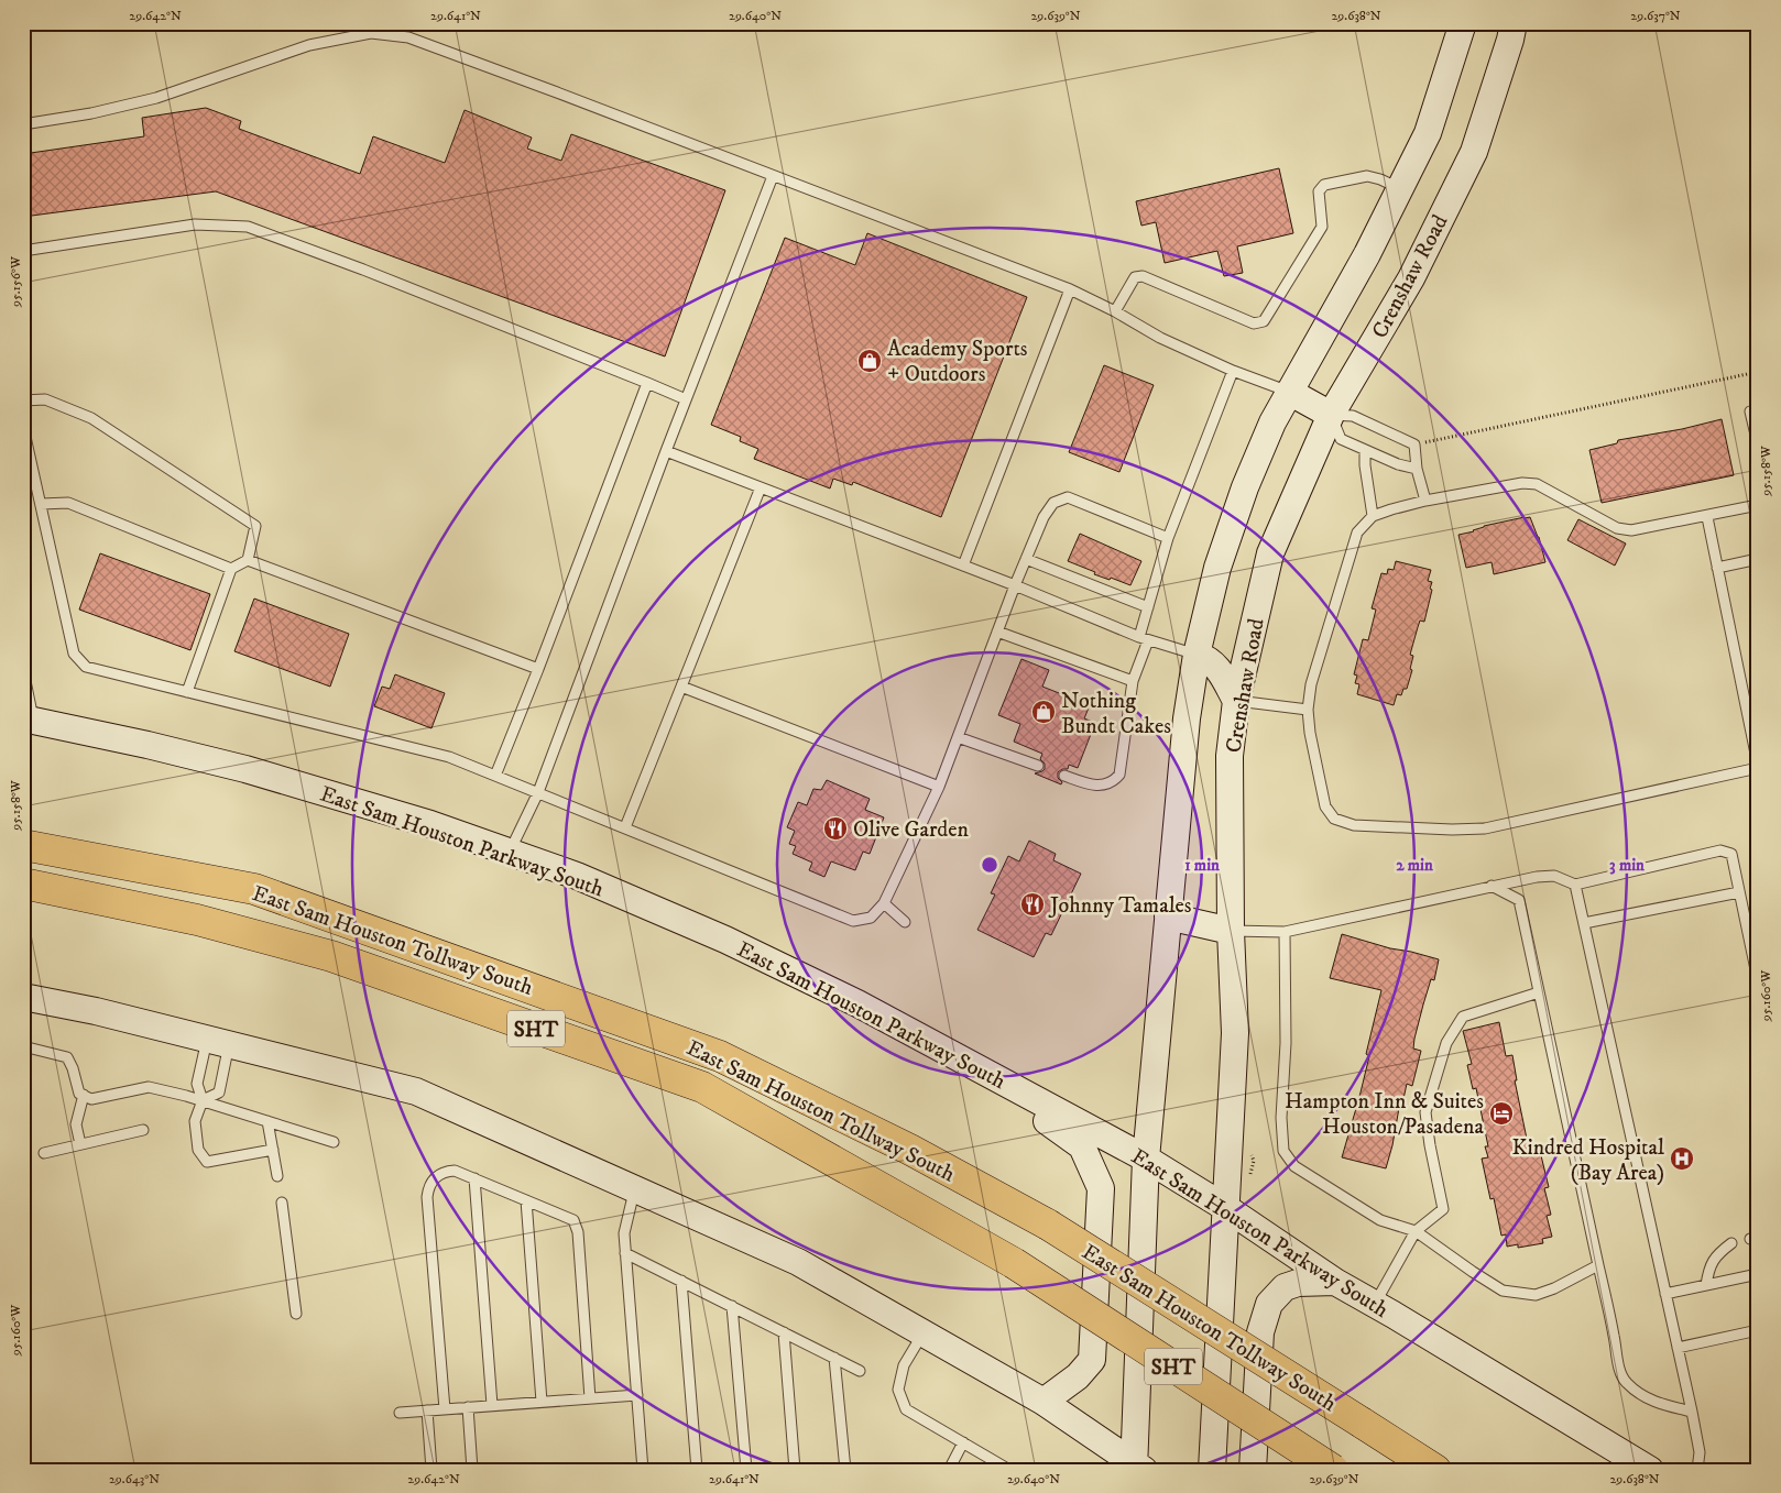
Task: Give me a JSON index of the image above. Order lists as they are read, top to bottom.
{
  "streets": {
    "highway": ["East Sam Houston Tollway South", "SHT"],
    "main road": ["Crenshaw Road", "East Sam Houston Parkway South"]
  },
  "crossings": [
    ["Crenshaw Road", "East Sam Houston Parkway South"]
  ],
  "places": {
    "shop": ["Academy Sports + Outdoors", "Nothing Bundt Cakes"],
    "restaurant": ["Olive Garden", "Johnny Tamales"],
    "hotel": ["Hampton Inn & Suites Houston/Pasadena"],
    "hospital": ["Kindred Hospital (Bay Area)"]
  },
  "coordinates": [
    "29.642°N",
    "29.641°N",
    "29.640°N",
    "29.639°N",
    "29.638°N",
    "29.637°N",
    "95.156°W",
    "95.158°W",
    "95.160°W",
    "29.643°N"
  ],
  "rings": ["1 min", "2 min", "3 min"]
}
